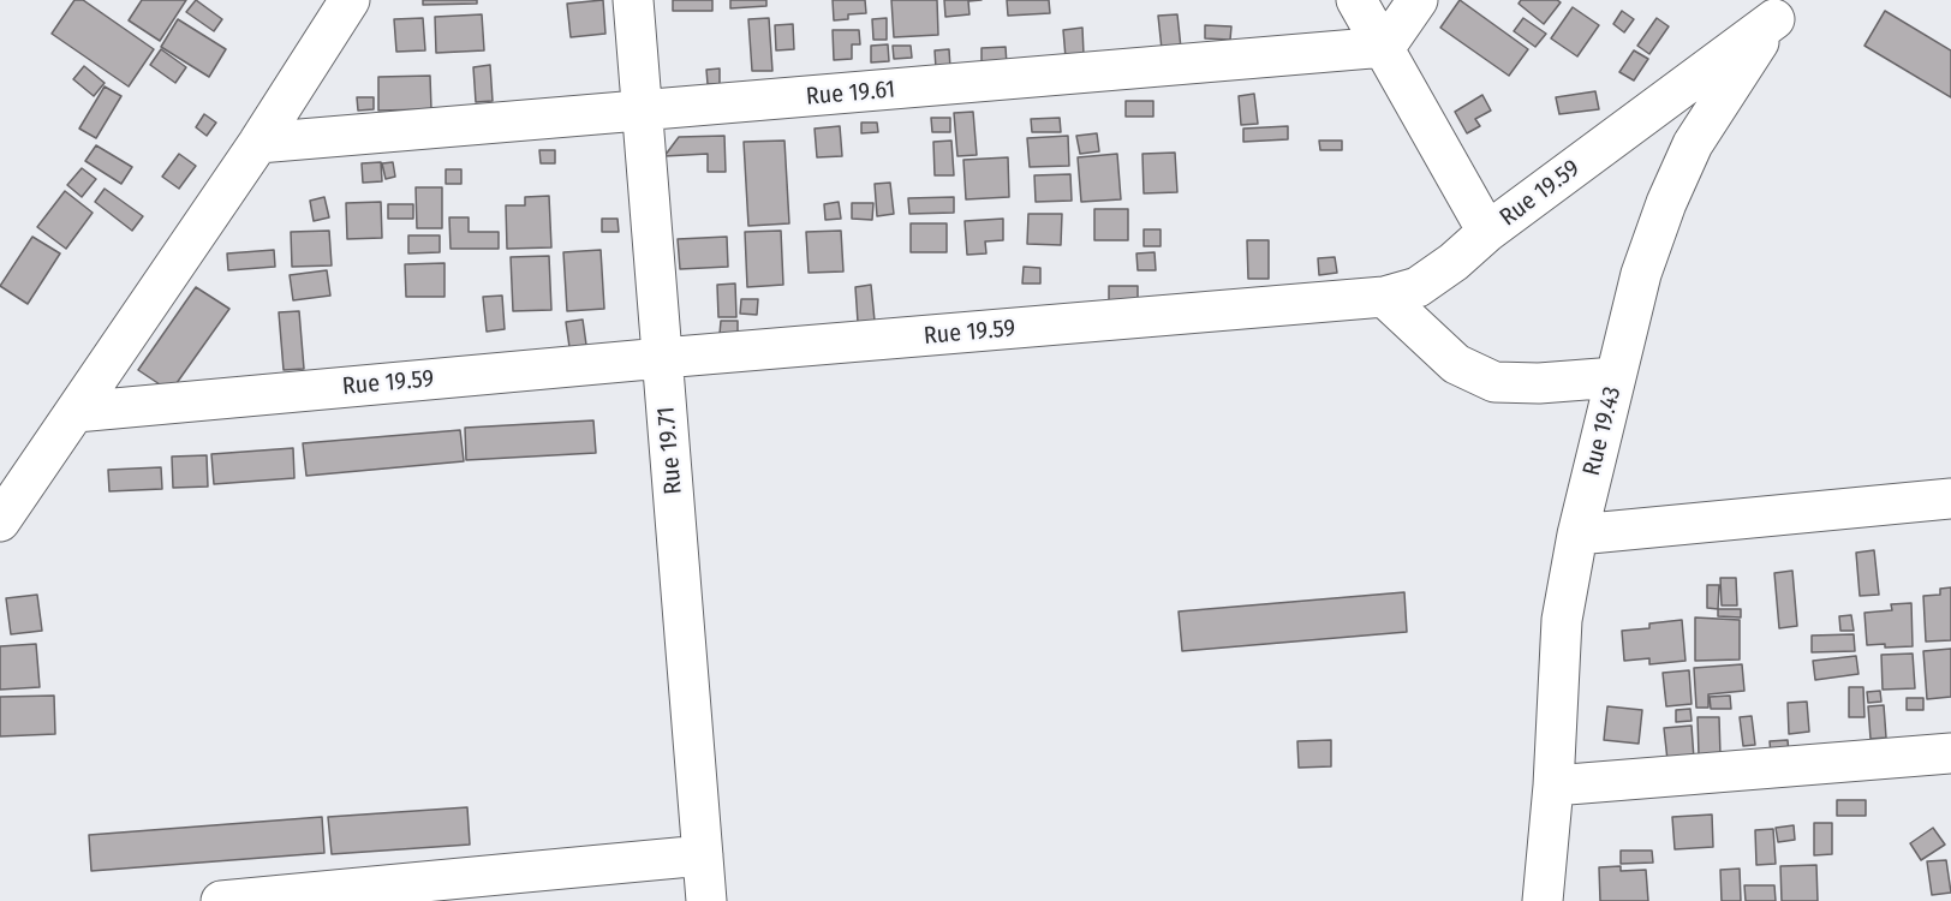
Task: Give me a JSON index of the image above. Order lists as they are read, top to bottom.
{
  "streets": {
    "street": [
      "Rue 19.61",
      "Rue 19.59",
      "Rue 19.43",
      "Rue 19.71"
    ]
  },
  "crossings": [
    ["Rue 19.61", "Rue 19.71"],
    ["Rue 19.59", "Rue 19.43"],
    ["Rue 19.59", "Rue 19.71"]
  ]
}
